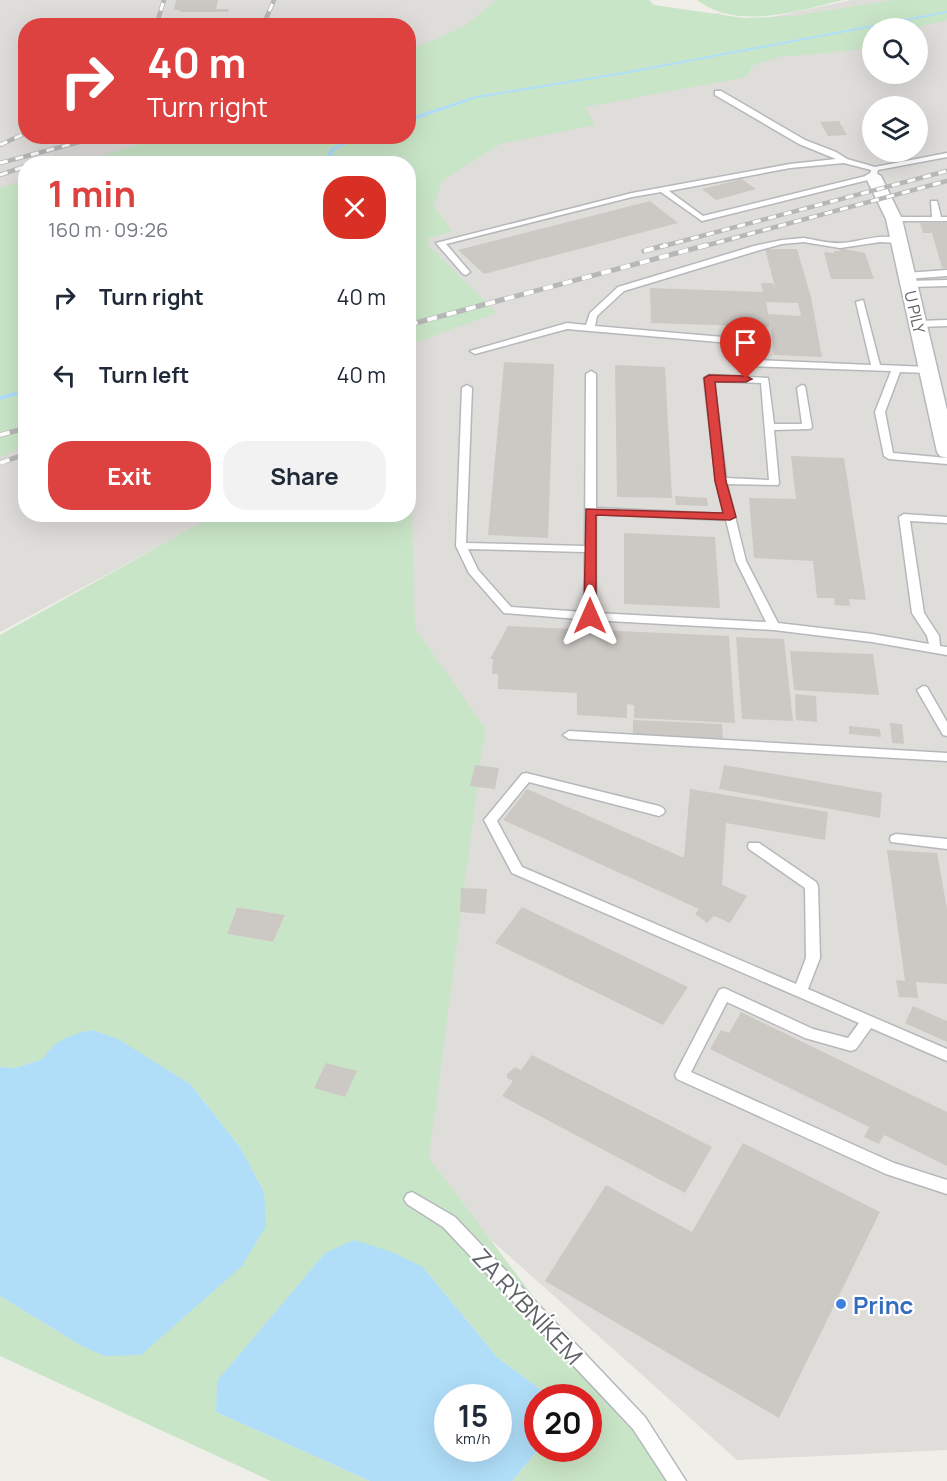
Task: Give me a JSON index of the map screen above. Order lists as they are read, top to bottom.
{
  "streets": {
    "street": ["U PILY"],
    "lane": ["ZA RYBNÍKEM"]
  },
  "places": ["Princ"],
  "page": {
    "turn": ["40 m", "Turn right"],
    "heading": ["1 min", "160 m · 09:26"],
    "list": [
      {
        "name": "Turn right",
        "value": "40 m"
      },
      {
        "name": "Turn left",
        "value": "40 m"
      }
    ],
    "buttons": ["Exit", "Share"],
    "speed": "15 km/h",
    "limit": "20"
  }
}
